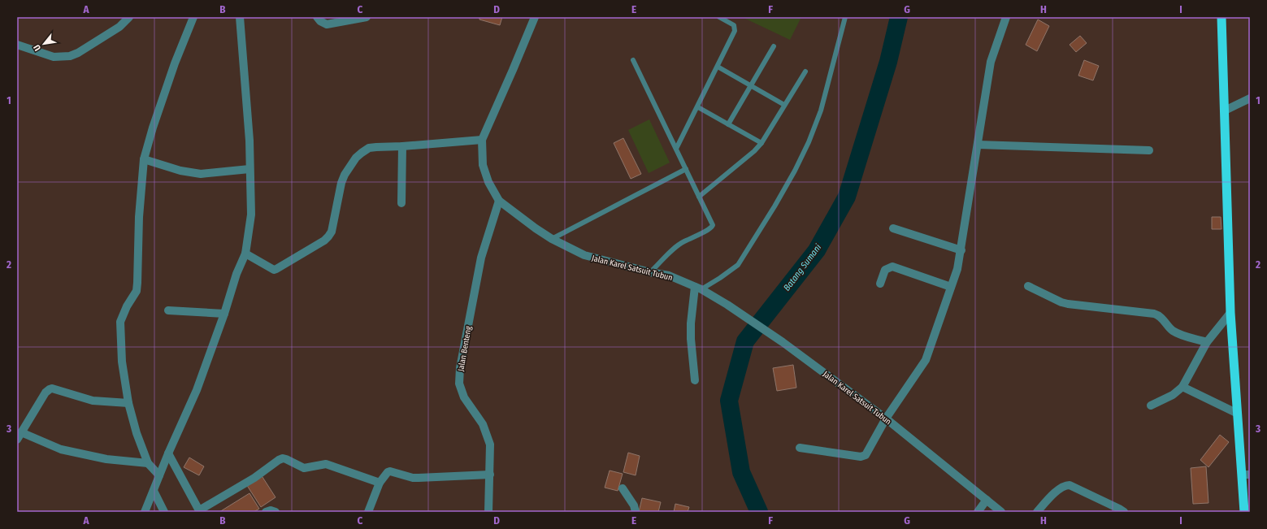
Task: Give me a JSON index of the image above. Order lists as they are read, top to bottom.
{
  "streets": {
    "street": ["Jalan Karel Satsuit Tubun", "Jalan Benteng"]
  },
  "crossings": [
    ["Jalan Karel Satsuit Tubun", "Jalan Benteng"]
  ],
  "water": ["Batang Sumani"],
  "north": "bottom left",
  "grid": {
    "columns": [
      "A",
      "B",
      "C",
      "D",
      "E",
      "F",
      "G",
      "H",
      "I"
    ],
    "rows": ["1", "2", "3"]
  }
}
